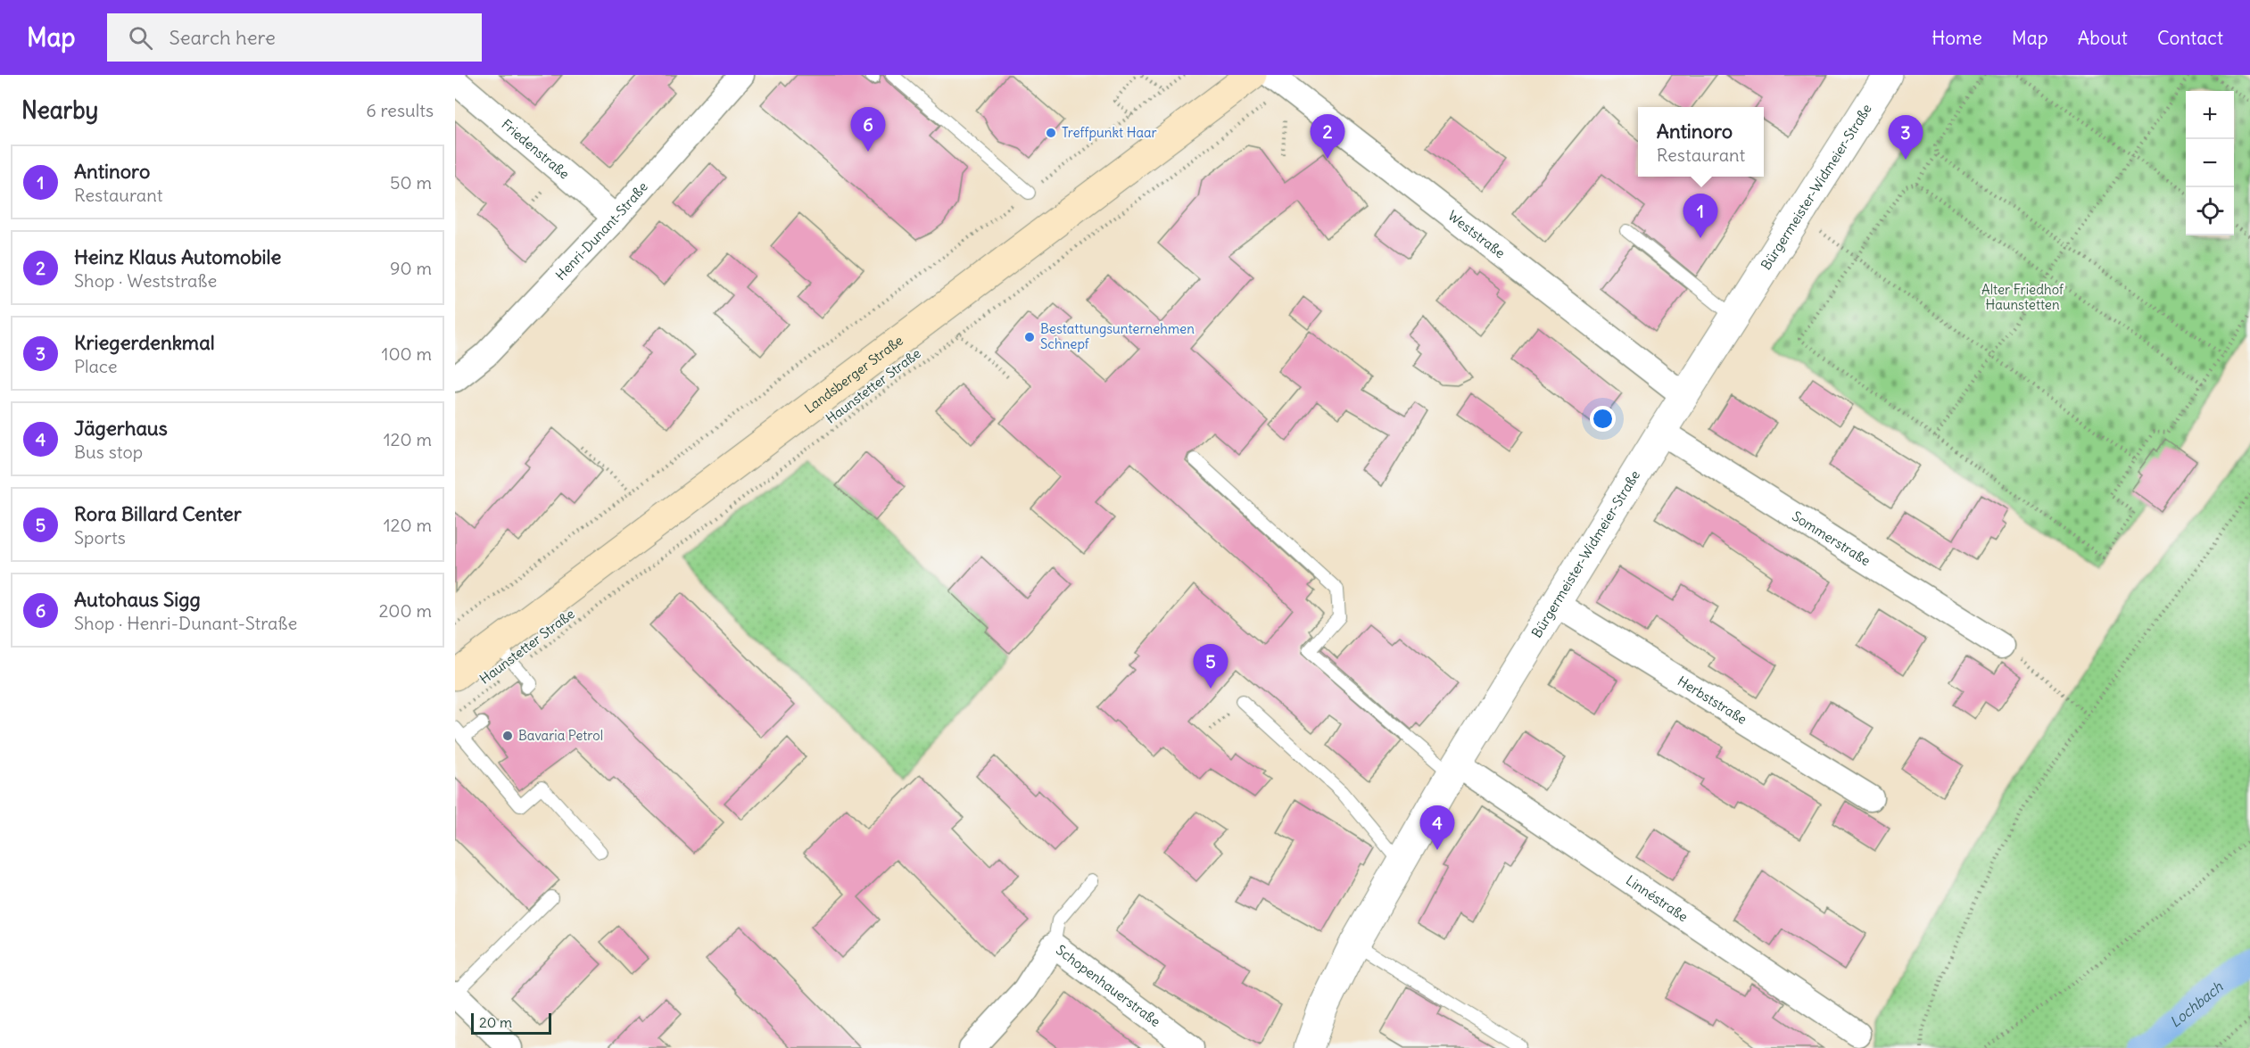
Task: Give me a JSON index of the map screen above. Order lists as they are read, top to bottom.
{
  "streets": {
    "main road": ["Landsberger Straße"],
    "street": [
      "Friedenstraße",
      "Bürgermeister-Widmeier-Straße",
      "Henri-Dunant-Straße",
      "Weststraße",
      "Sommerstraße",
      "Herbststraße",
      "Linnéstraße",
      "Schopenhauerstraße"
    ],
    "path": ["Haunstetter Straße"]
  },
  "crossings": [
    ["Friedenstraße", "Henri-Dunant-Straße"],
    ["Bürgermeister-Widmeier-Straße", "Weststraße"],
    ["Bürgermeister-Widmeier-Straße", "Sommerstraße"],
    ["Bürgermeister-Widmeier-Straße", "Herbststraße"],
    ["Bürgermeister-Widmeier-Straße", "Linnéstraße"],
    ["Weststraße", "Haunstetter Straße"]
  ],
  "water": ["Lochbach"],
  "parks": ["Alter Friedhof Haunstetten"],
  "places": ["Treffpunkt Haar", "Bestattungsunternehmen Schnepf", "Bavaria Petrol"],
  "scale_bar": "20 m",
  "page": {
    "header": "Map",
    "search": "Search here",
    "nav": [
      "Home",
      "Map",
      "About",
      "Contact"
    ],
    "heading": ["Nearby", "6 results"],
    "map_buttons": ["+", "−"],
    "popup": ["Antinoro", "Restaurant"],
    "pins": [
      "6",
      "2",
      "3",
      "1",
      "5",
      "4"
    ],
    "list": [
      {
        "mark": "1",
        "name": "Antinoro",
        "note": "Restaurant",
        "value": "50 m"
      },
      {
        "mark": "2",
        "name": "Heinz Klaus Automobile",
        "note": "Shop · Weststraße",
        "value": "90 m"
      },
      {
        "mark": "3",
        "name": "Kriegerdenkmal",
        "note": "Place",
        "value": "100 m"
      },
      {
        "mark": "4",
        "name": "Jägerhaus",
        "note": "Bus stop",
        "value": "120 m"
      },
      {
        "mark": "5",
        "name": "Rora Billard Center",
        "note": "Sports",
        "value": "120 m"
      },
      {
        "mark": "6",
        "name": "Autohaus Sigg",
        "note": "Shop · Henri-Dunant-Straße",
        "value": "200 m"
      }
    ],
    "scale": "20 m"
  }
}
